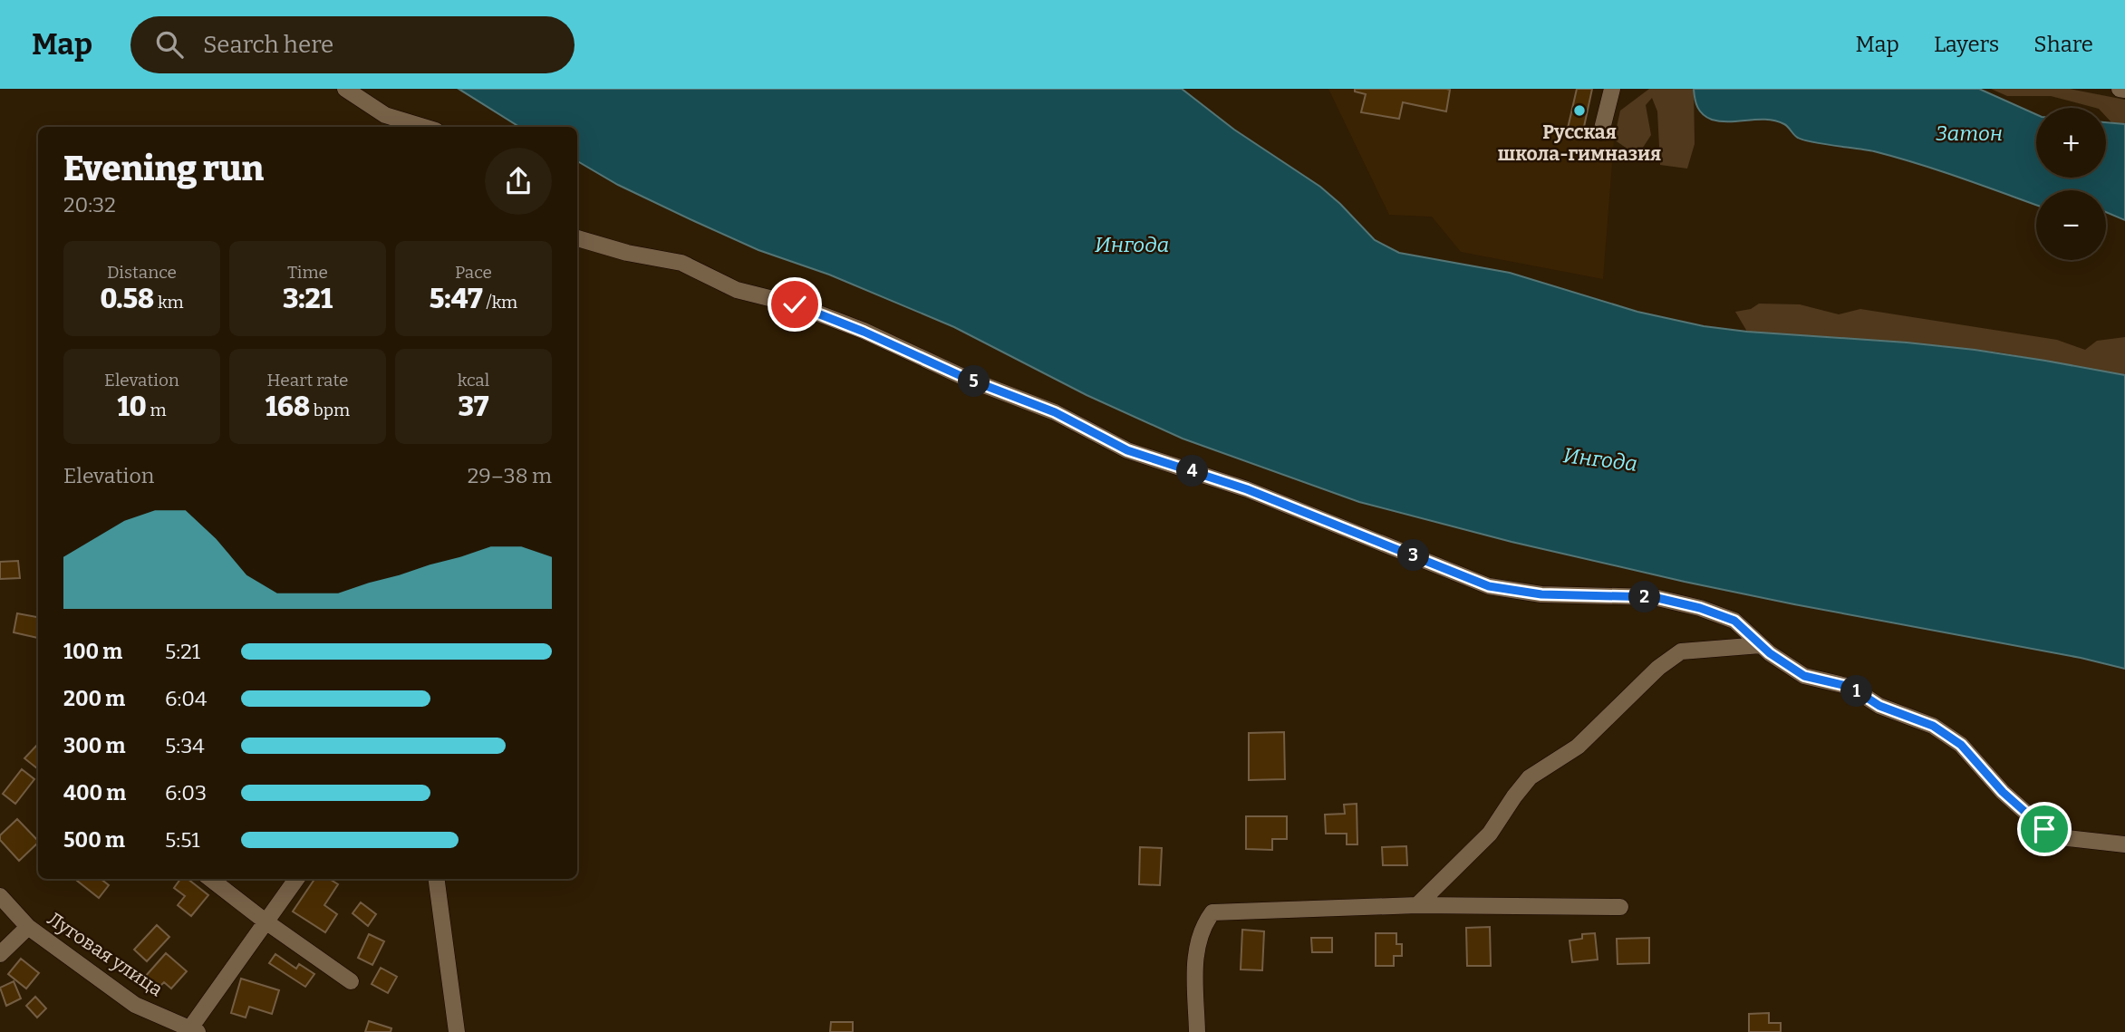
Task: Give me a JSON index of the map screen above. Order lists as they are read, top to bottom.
{
  "streets": {
    "street": ["Луговая улица"]
  },
  "water": ["Затон", "Ингода"],
  "places": ["Русская школа-гимназия"],
  "page": {
    "header": "Map",
    "search": "Search here",
    "nav": ["Map", "Layers", "Share"],
    "map_buttons": ["+", "−"],
    "heading": ["Evening run", "20:32"],
    "stats": [
      ["Distance", "0.58 km"],
      ["Time", "3:21"],
      ["Pace", "5:47 /km"],
      ["Elevation", "10 m"],
      ["Heart rate", "168 bpm"],
      ["kcal", "37"]
    ],
    "pins": [
      "5",
      "4",
      "3",
      "2",
      "1"
    ],
    "chart": ["Elevation", "29–38 m"],
    "list": [
      {
        "name": "100 m",
        "note": "5:21"
      },
      {
        "name": "200 m",
        "note": "6:04"
      },
      {
        "name": "300 m",
        "note": "5:34"
      },
      {
        "name": "400 m",
        "note": "6:03"
      },
      {
        "name": "500 m",
        "note": "5:51"
      }
    ]
  }
}
